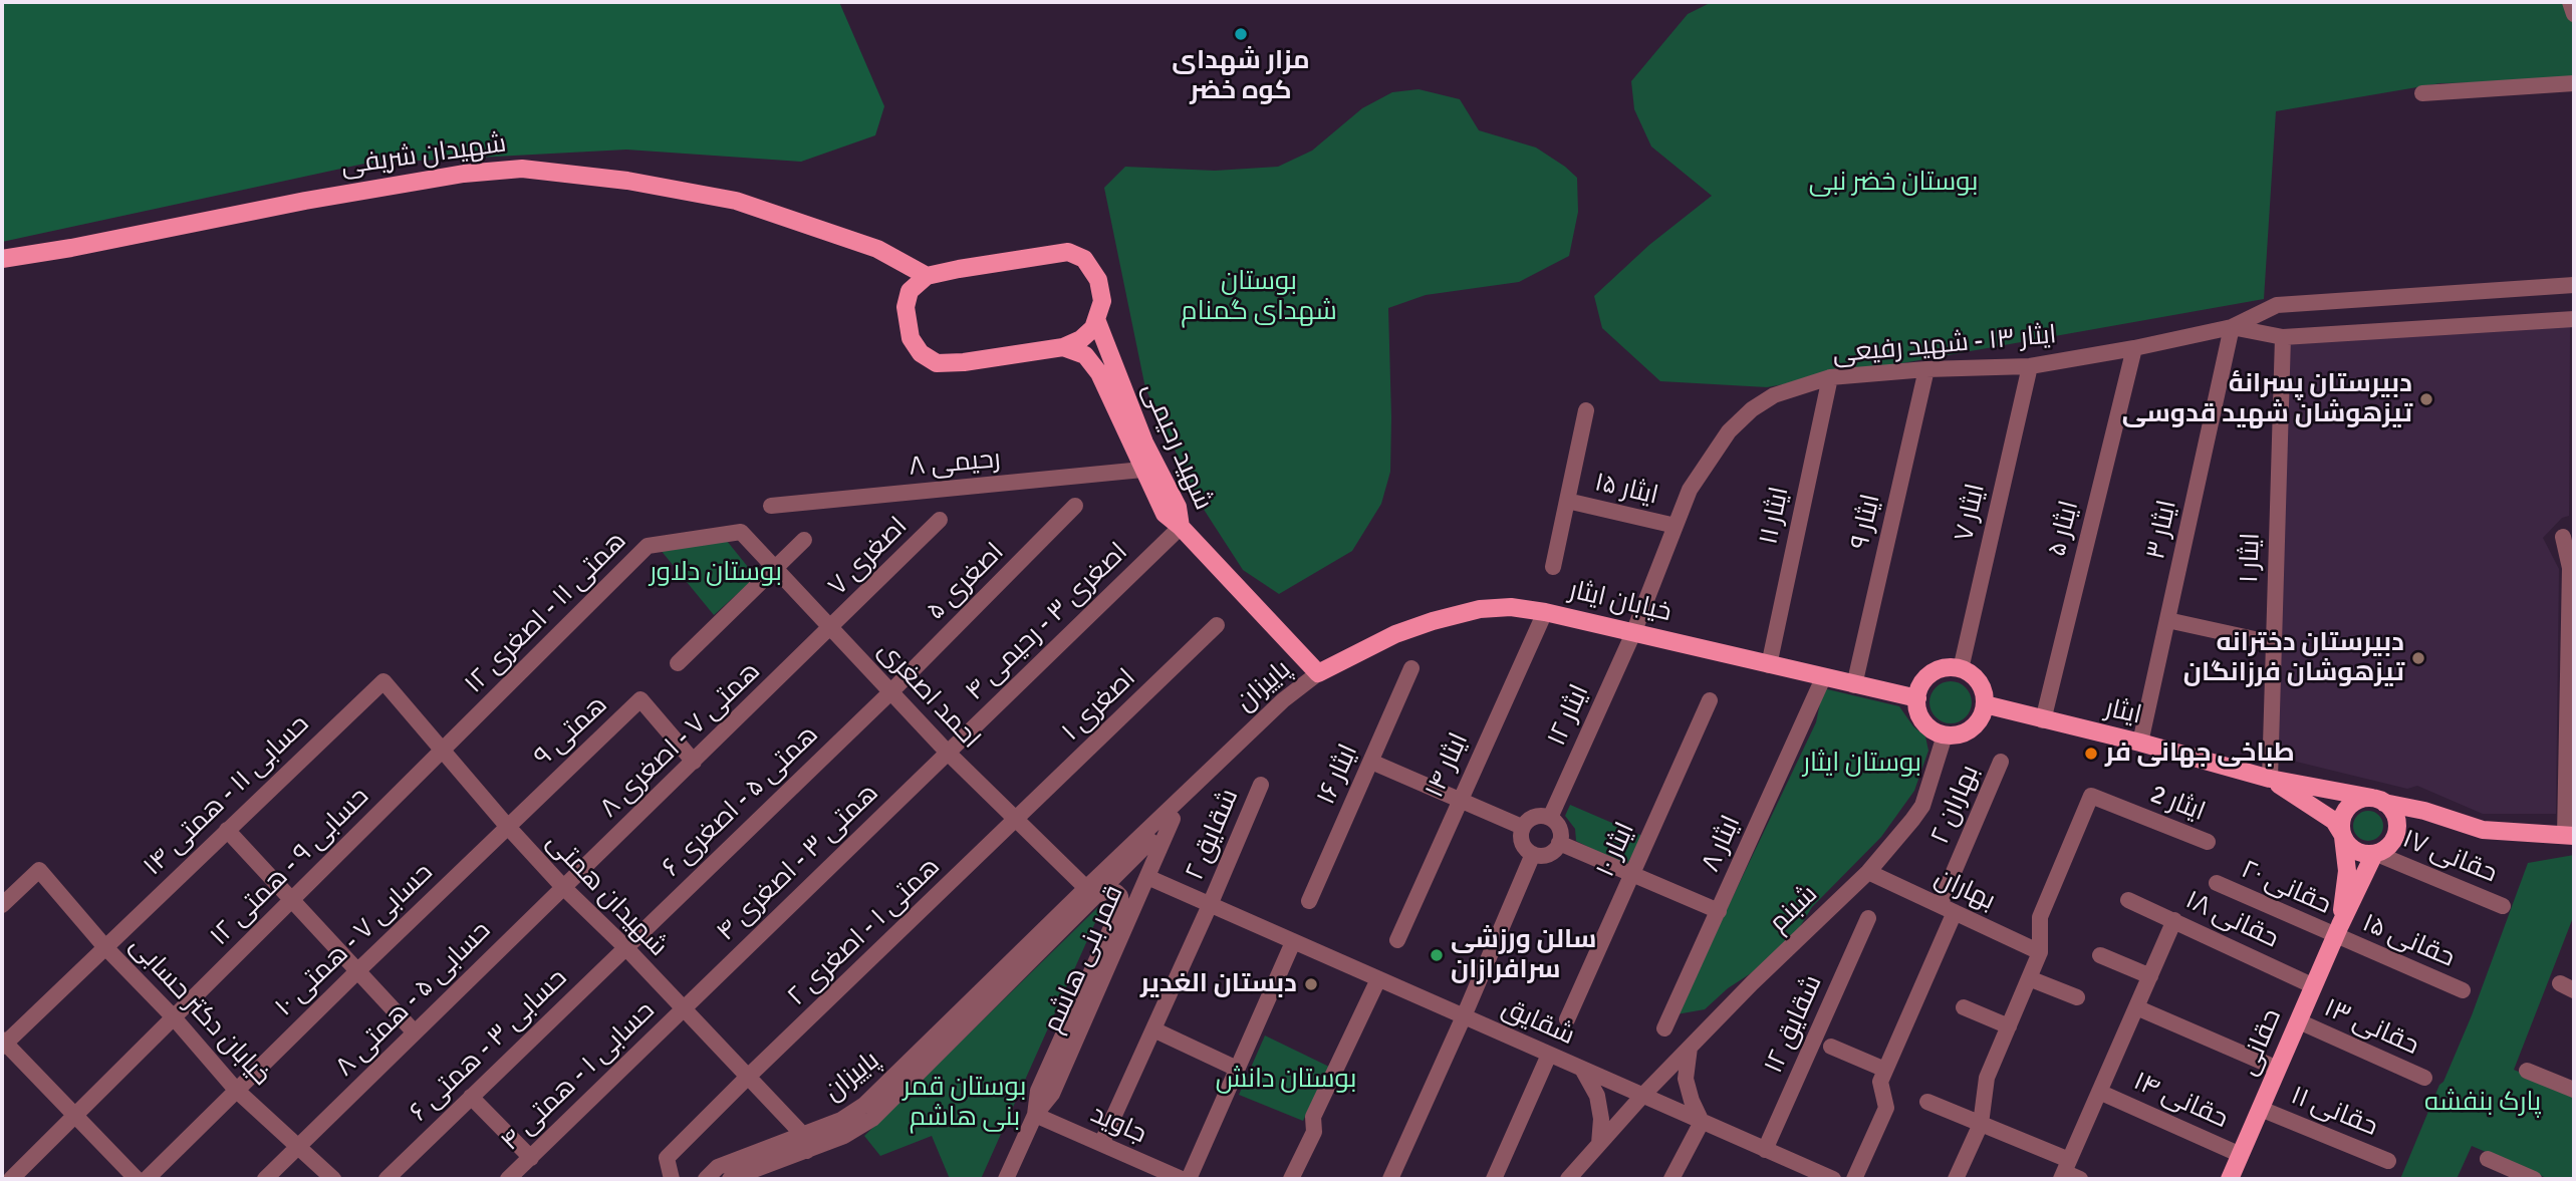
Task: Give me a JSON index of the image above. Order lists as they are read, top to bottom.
{
  "streets": {
    "main road": [
      "شهیدان شریفی",
      "شهید رحیمی",
      "خیابان ایثار",
      "ایثار",
      "حقانی"
    ],
    "street": [
      "ایثار ۱۳ - شهید رفیعی",
      "رحیمی ۸",
      "ایثار ۱۵",
      "ایثار ۷",
      "ایثار ۱۱",
      "ایثار ۹",
      "ایثار ۵",
      "ایثار ۳",
      "اصغری ۷",
      "ایثار ۱",
      "اصغری ۵",
      "همتی ۱۱ - اصغری ۱۲",
      "اصغری ۳ - رحیمی ۴",
      "پاییزان",
      "احمد اصغری",
      "اصغری ۱",
      "ایثار ۱۲",
      "همتی ۹",
      "همتی ۷ - اصغری ۸",
      "ایثار ۱۴",
      "ایثار ۱۶",
      "حسابی ۱۱ - همتی ۱۴",
      "همتی ۵ - اصغری ۶",
      "ایثار 2",
      "بهاران ۲",
      "شقایق ۲",
      "ایثار ۸",
      "ایثار ۱۰",
      "حقانی ۱۷",
      "همتی ۳ - اصغری ۴",
      "حسابی ۹ - همتی ۱۲",
      "حقانی ۲۰",
      "بهاران",
      "شهیدان همتی",
      "شبنم",
      "حقانی ۱۸",
      "همتی ۱ - اصغری ۲",
      "حسابی ۷ - همتی ۱۰",
      "حقانی ۱۵",
      "قمر بنی هاشم",
      "حسابی ۵ - همتی ۸",
      "خیابان دکتر حسابی",
      "شقایق",
      "شقایق ۱۲",
      "حقانی ۱۳",
      "حسابی ۳ - همتی ۶",
      "حسابی ۱ - همتی ۴",
      "حقانی ۱۴",
      "حقانی ۱۱",
      "جاوید"
    ]
  },
  "crossings": [
    ["ایثار ۱۳ - شهید رفیعی", "ایثار ۱۵"],
    ["ایثار ۱۳ - شهید رفیعی", "ایثار ۷"],
    ["ایثار ۱۳ - شهید رفیعی", "ایثار ۱۱"],
    ["ایثار ۱۳ - شهید رفیعی", "ایثار ۹"],
    ["ایثار ۱۳ - شهید رفیعی", "ایثار ۵"],
    ["ایثار ۱۳ - شهید رفیعی", "ایثار ۳"],
    ["ایثار ۱۳ - شهید رفیعی", "ایثار ۱"],
    ["ایثار ۱۳ - شهید رفیعی", "خیابان ایثار"],
    ["ایثار ۱۳ - شهید رفیعی", "ایثار ۱۲"],
    ["شهید رحیمی", "خیابان ایثار"],
    ["شهید رحیمی", "اصغری ۳ - رحیمی ۴"],
    ["شهید رحیمی", "پاییزان"],
    ["ایثار ۷", "خیابان ایثار"],
    ["ایثار ۷", "ایثار"],
    ["ایثار ۷", "شبنم"],
    ["ایثار ۱۱", "خیابان ایثار"],
    ["ایثار ۹", "خیابان ایثار"],
    ["ایثار ۵", "ایثار"],
    ["ایثار ۳", "ایثار"],
    ["اصغری ۷", "احمد اصغری"],
    ["اصغری ۷", "همتی ۷ - اصغری ۸"],
    ["ایثار ۱", "ایثار"],
    ["اصغری ۵", "احمد اصغری"],
    ["اصغری ۵", "همتی ۵ - اصغری ۶"],
    ["خیابان ایثار", "پاییزان"],
    ["خیابان ایثار", "ایثار"],
    ["خیابان ایثار", "ایثار ۱۲"],
    ["خیابان ایثار", "ایثار ۱۴"],
    ["خیابان ایثار", "ایثار ۸"],
    ["خیابان ایثار", "شبنم"],
    ["همتی ۱۱ - اصغری ۱۲", "احمد اصغری"],
    ["همتی ۱۱ - اصغری ۱۲", "حسابی ۹ - همتی ۱۲"],
    ["همتی ۱۱ - اصغری ۱۲", "شهیدان همتی"],
    ["اصغری ۳ - رحیمی ۴", "احمد اصغری"],
    ["اصغری ۳ - رحیمی ۴", "همتی ۳ - اصغری ۴"],
    ["پاییزان", "احمد اصغری"],
    ["پاییزان", "شهیدان همتی"],
    ["پاییزان", "قمر بنی هاشم"],
    ["احمد اصغری", "اصغری ۱"],
    ["احمد اصغری", "همتی ۷ - اصغری ۸"],
    ["احمد اصغری", "همتی ۵ - اصغری ۶"],
    ["احمد اصغری", "همتی ۳ - اصغری ۴"],
    ["احمد اصغری", "همتی ۱ - اصغری ۲"],
    ["احمد اصغری", "قمر بنی هاشم"],
    ["اصغری ۱", "همتی ۱ - اصغری ۲"],
    ["ایثار", "حقانی ۱۷"],
    ["ایثار", "شبنم"],
    ["همتی ۹", "همتی ۷ - اصغری ۸"],
    ["همتی ۹", "شهیدان همتی"],
    ["همتی ۹", "حسابی ۷ - همتی ۱۰"],
    ["همتی ۷ - اصغری ۸", "شهیدان همتی"],
    ["همتی ۷ - اصغری ۸", "حسابی ۵ - همتی ۸"],
    ["حسابی ۱۱ - همتی ۱۴", "شهیدان همتی"],
    ["حسابی ۱۱ - همتی ۱۴", "خیابان دکتر حسابی"],
    ["همتی ۵ - اصغری ۶", "شهیدان همتی"],
    ["همتی ۵ - اصغری ۶", "حسابی ۳ - همتی ۶"],
    ["ایثار 2", "بهاران"],
    ["بهاران ۲", "بهاران"],
    ["شقایق ۲", "شقایق"],
    ["شقایق ۲", "جاوید"],
    ["همتی ۳ - اصغری ۴", "شهیدان همتی"],
    ["همتی ۳ - اصغری ۴", "حسابی ۱ - همتی ۴"],
    ["حسابی ۹ - همتی ۱۲", "شهیدان همتی"],
    ["حسابی ۹ - همتی ۱۲", "خیابان دکتر حسابی"],
    ["حقانی ۲۰", "حقانی ۱۵"],
    ["حقانی ۲۰", "حقانی"],
    ["بهاران", "شبنم"],
    ["شهیدان همتی", "همتی ۱ - اصغری ۲"],
    ["شهیدان همتی", "حسابی ۷ - همتی ۱۰"],
    ["شهیدان همتی", "حسابی ۵ - همتی ۸"],
    ["شهیدان همتی", "حسابی ۳ - همتی ۶"],
    ["شهیدان همتی", "حسابی ۱ - همتی ۴"],
    ["شبنم", "شقایق"],
    ["حقانی ۱۸", "حقانی"],
    ["حسابی ۷ - همتی ۱۰", "خیابان دکتر حسابی"],
    ["حقانی ۱۵", "حقانی"],
    ["قمر بنی هاشم", "شقایق"],
    ["قمر بنی هاشم", "جاوید"],
    ["حسابی ۵ - همتی ۸", "خیابان دکتر حسابی"],
    ["شقایق", "شقایق ۱۲"],
    ["حقانی ۱۳", "حقانی"],
    ["حقانی", "حقانی ۱۴"],
    ["حقانی", "حقانی ۱۱"]
  ],
  "parks": [
    "بوستان خضر نبی",
    "بوستان شهدای گمنام",
    "بوستان دلاور",
    "بوستان ایثار",
    "بوستان دانش",
    "بوستان قمر بنی هاشم",
    "پارک بنفشه"
  ],
  "places": [
    "مزار شهدای کوه خضر",
    "دبیرستان پسرانهٔ تیزهوشان شهید قدوسی",
    "دبیرستان دخترانه تیزهوشان فرزانگان",
    "طباخی جهانی فر",
    "سالن ورزشی سرافرازان",
    "دبستان الغدیر"
  ]
}
